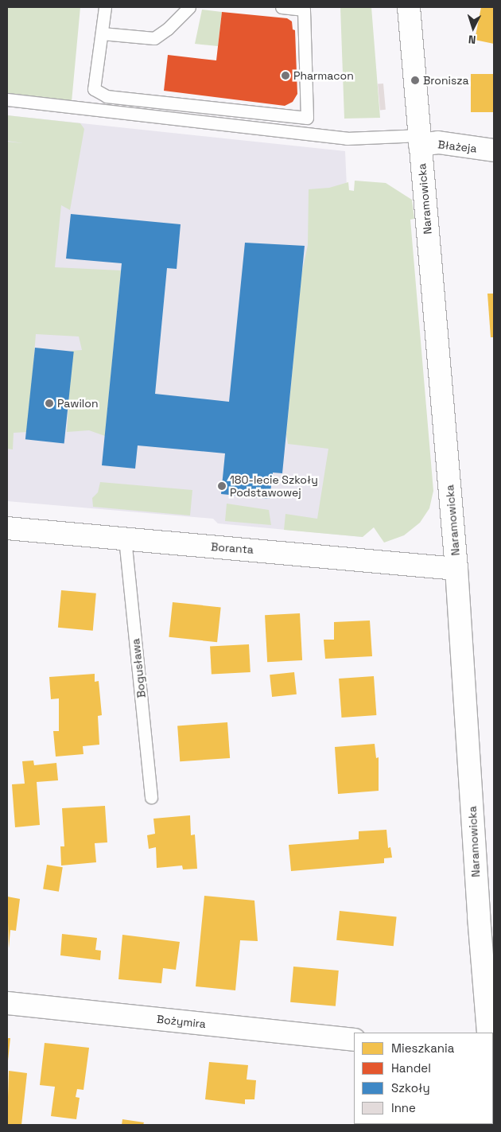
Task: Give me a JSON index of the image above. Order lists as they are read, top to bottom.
{
  "streets": {
    "street": [
      "Błażeja",
      "Naramowicka",
      "Boranta",
      "Bożymira"
    ],
    "lane": ["Bogusława"]
  },
  "crossings": [
    ["Błażeja", "Naramowicka"],
    ["Naramowicka", "Boranta"],
    ["Boranta", "Bogusława"]
  ],
  "places": [
    "Pharmacon",
    "Bronisza",
    "Pawilon",
    "180-lecie Szkoły Podstawowej"
  ],
  "legend": [
    "Mieszkania",
    "Handel",
    "Szkoły",
    "Inne"
  ],
  "north": "bottom"
}
